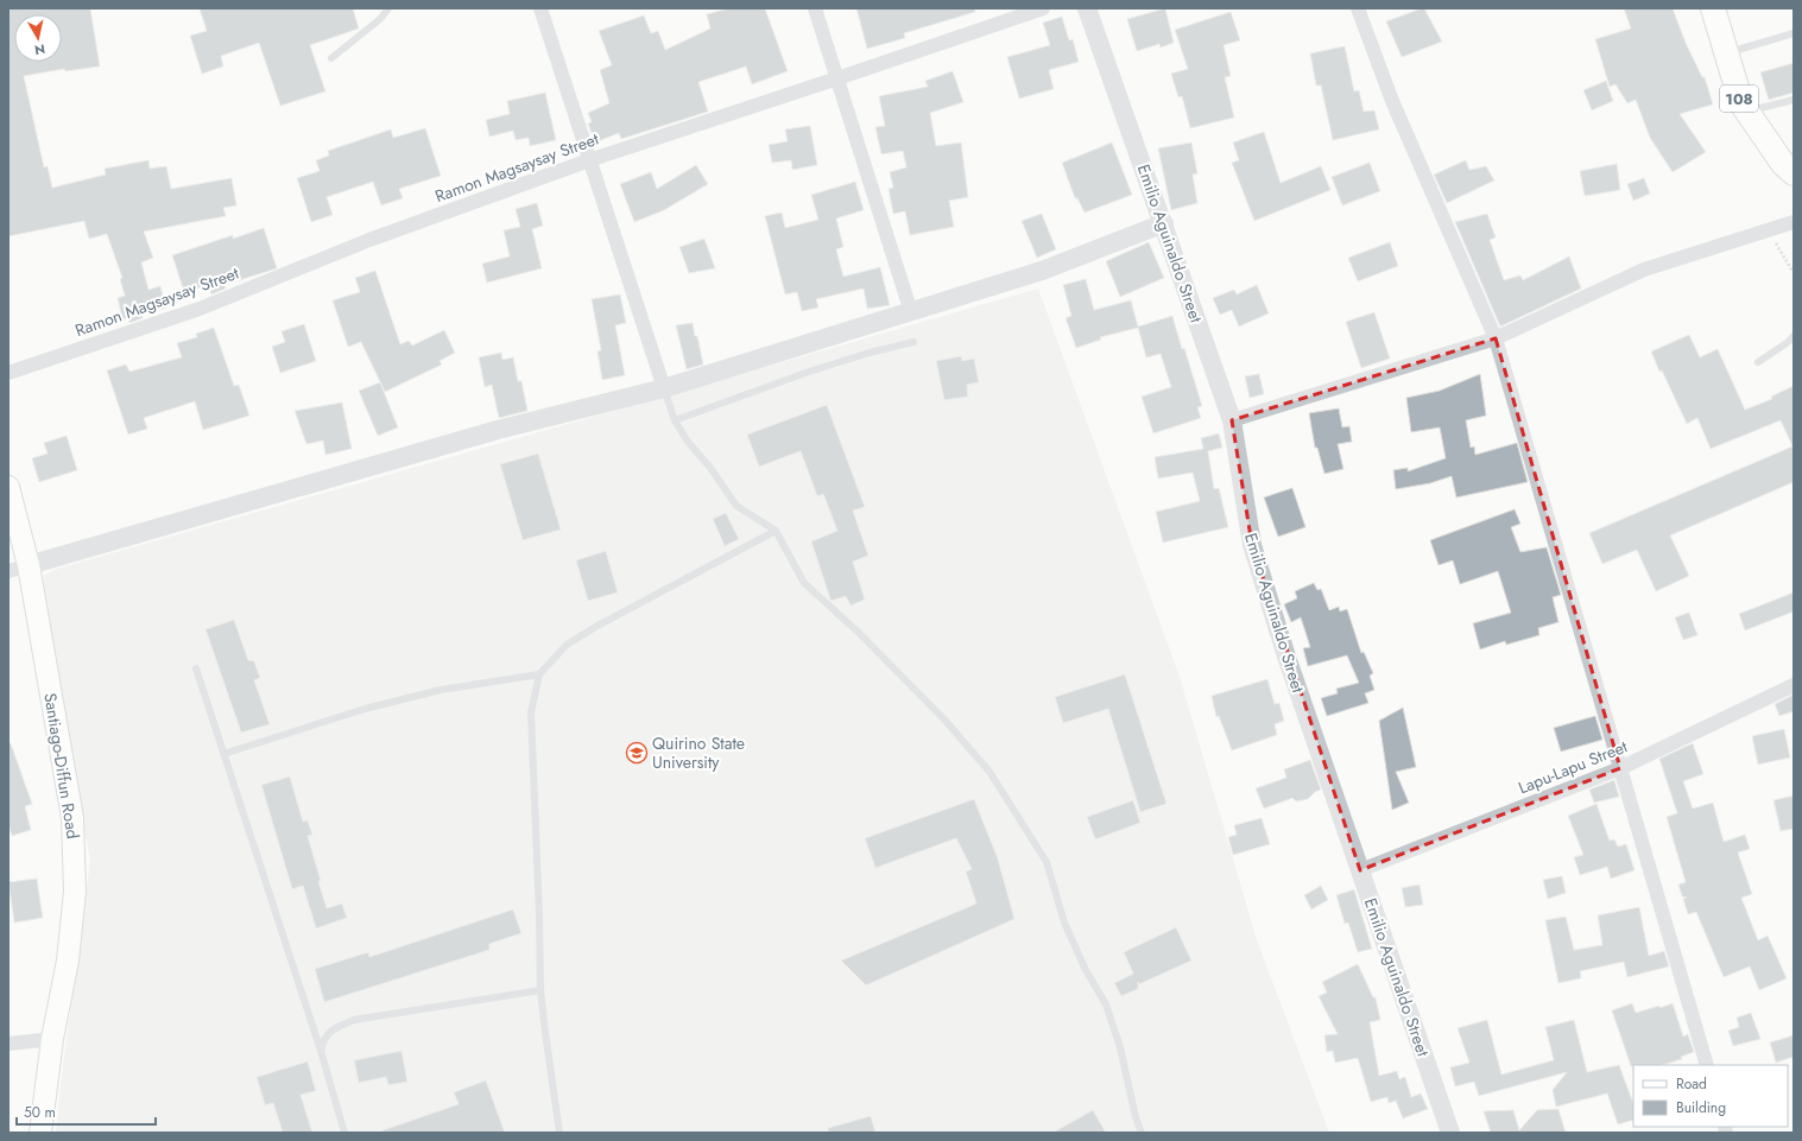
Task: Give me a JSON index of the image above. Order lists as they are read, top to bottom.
{
  "streets": {
    "main road": ["108", "Santiago-Diffun Road"],
    "street": ["Ramon Magsaysay Street", "Emilio Aguinaldo Street", "Lapu-Lapu Street"]
  },
  "crossings": [
    ["Emilio Aguinaldo Street", "Lapu-Lapu Street"]
  ],
  "places": {
    "school or university": ["Quirino State University"]
  },
  "legend": ["Road", "Building"],
  "scale_bar": "50 m",
  "north": "bottom"
}
